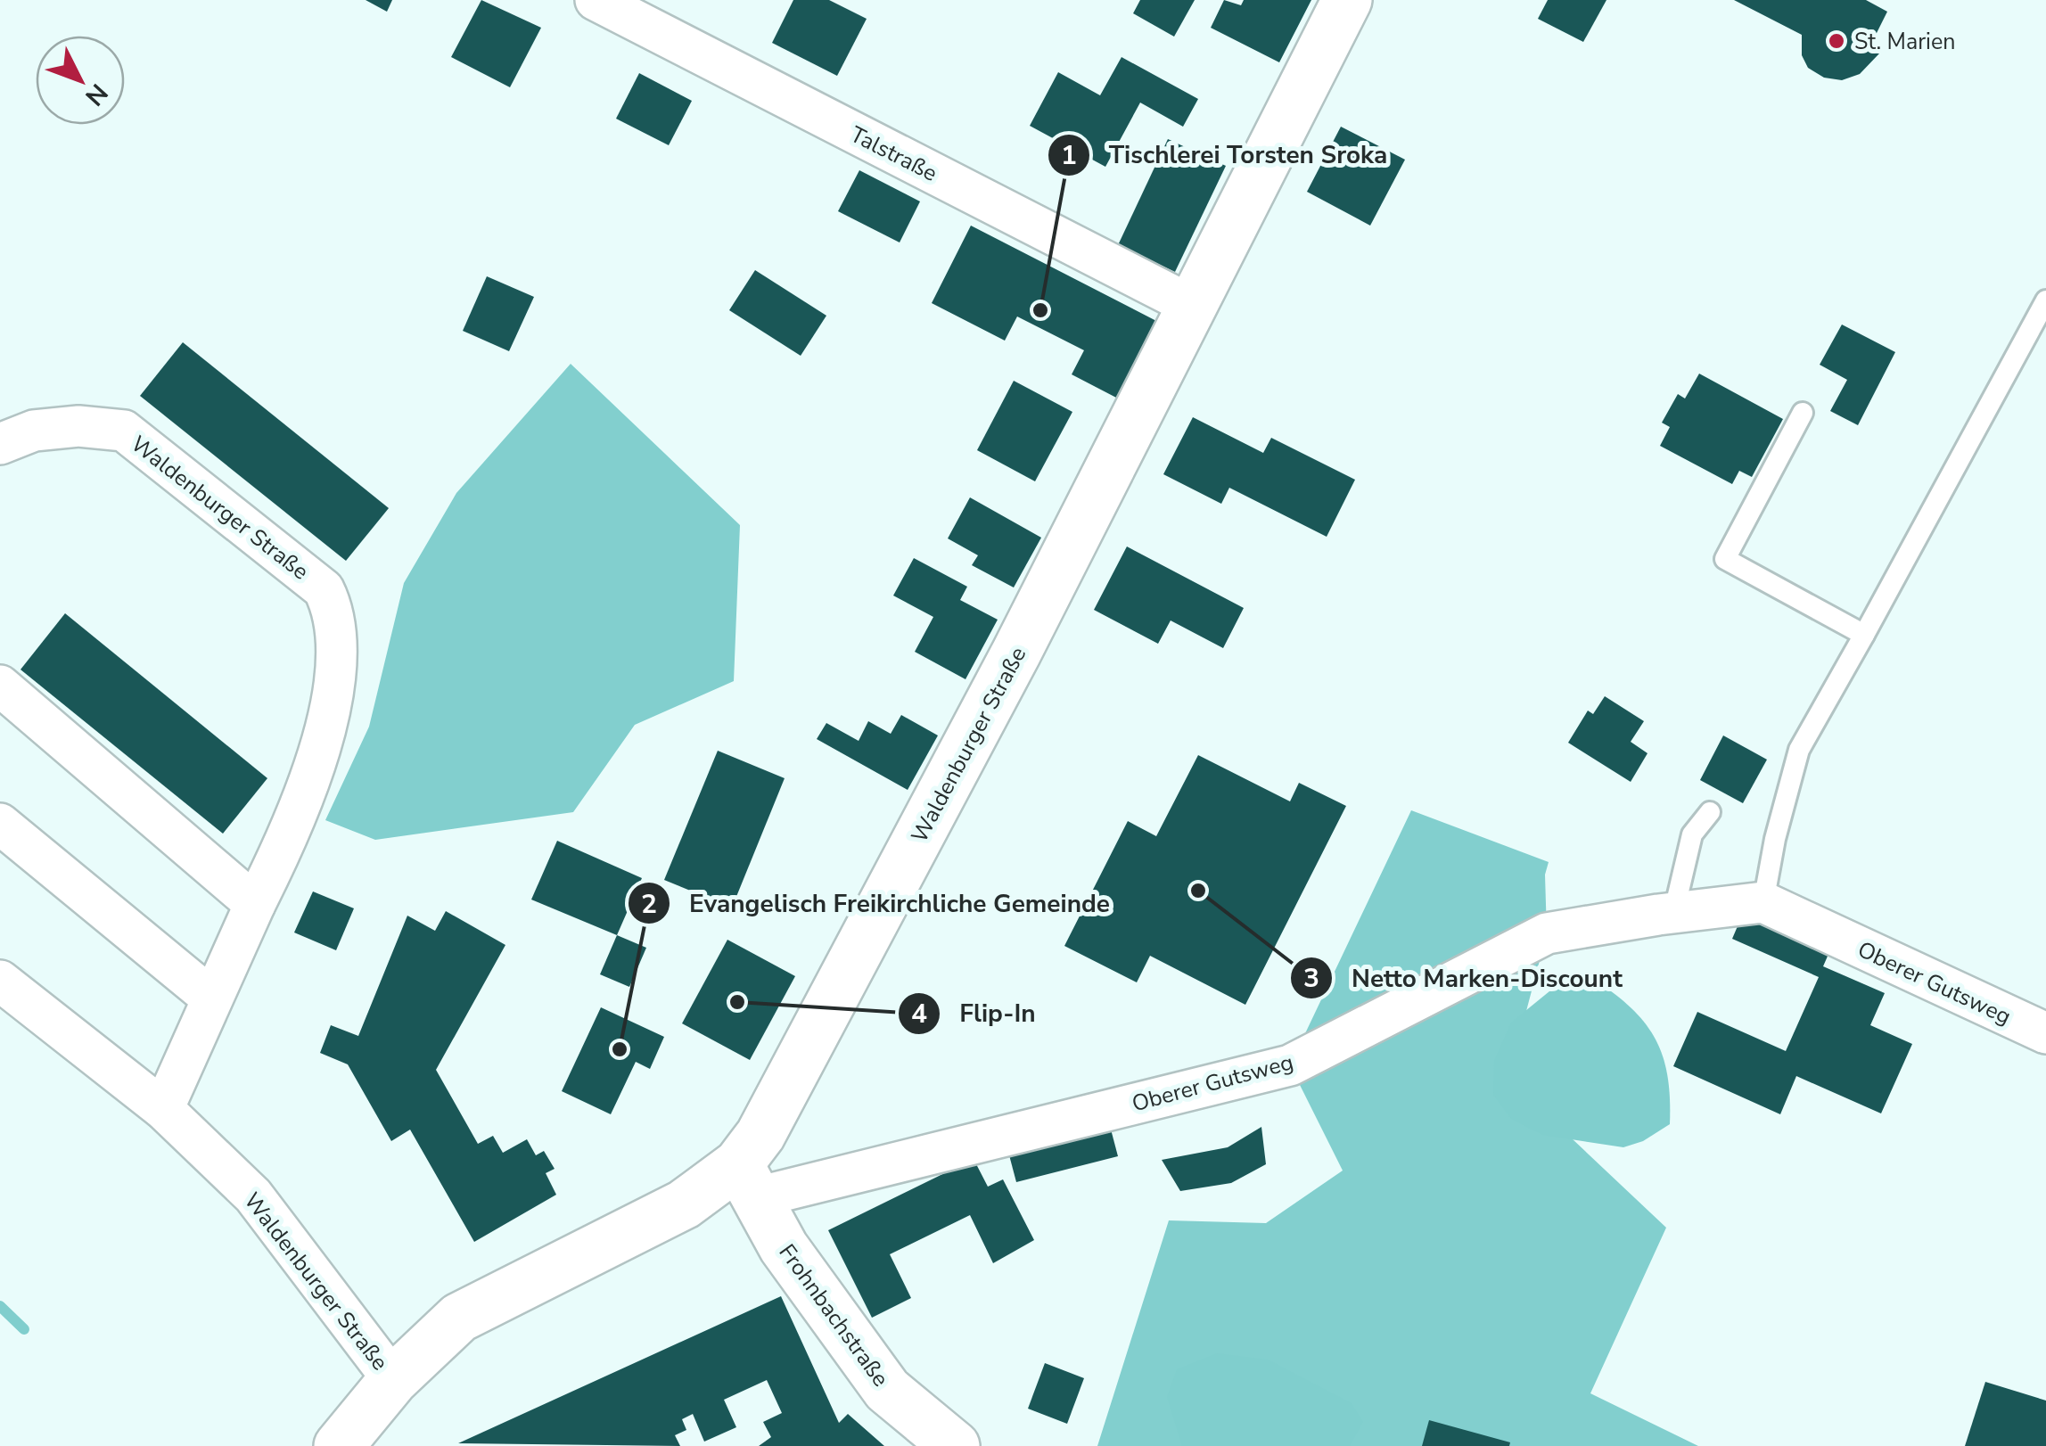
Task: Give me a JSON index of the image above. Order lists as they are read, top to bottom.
{
  "streets": {
    "main road": ["Waldenburger Straße", "Frohnbachstraße"],
    "street": ["Talstraße", "Oberer Gutsweg"]
  },
  "crossings": [
    ["Talstraße", "Waldenburger Straße"],
    ["Waldenburger Straße", "Oberer Gutsweg"],
    ["Waldenburger Straße", "Frohnbachstraße"],
    ["Oberer Gutsweg", "Frohnbachstraße"]
  ],
  "places": [
    "St. Marien",
    "Tischlerei Torsten Sroka",
    "Netto Marken-Discount",
    "Flip-In",
    "Evangelisch Freikirchliche Gemeinde"
  ],
  "north": "bottom right"
}
